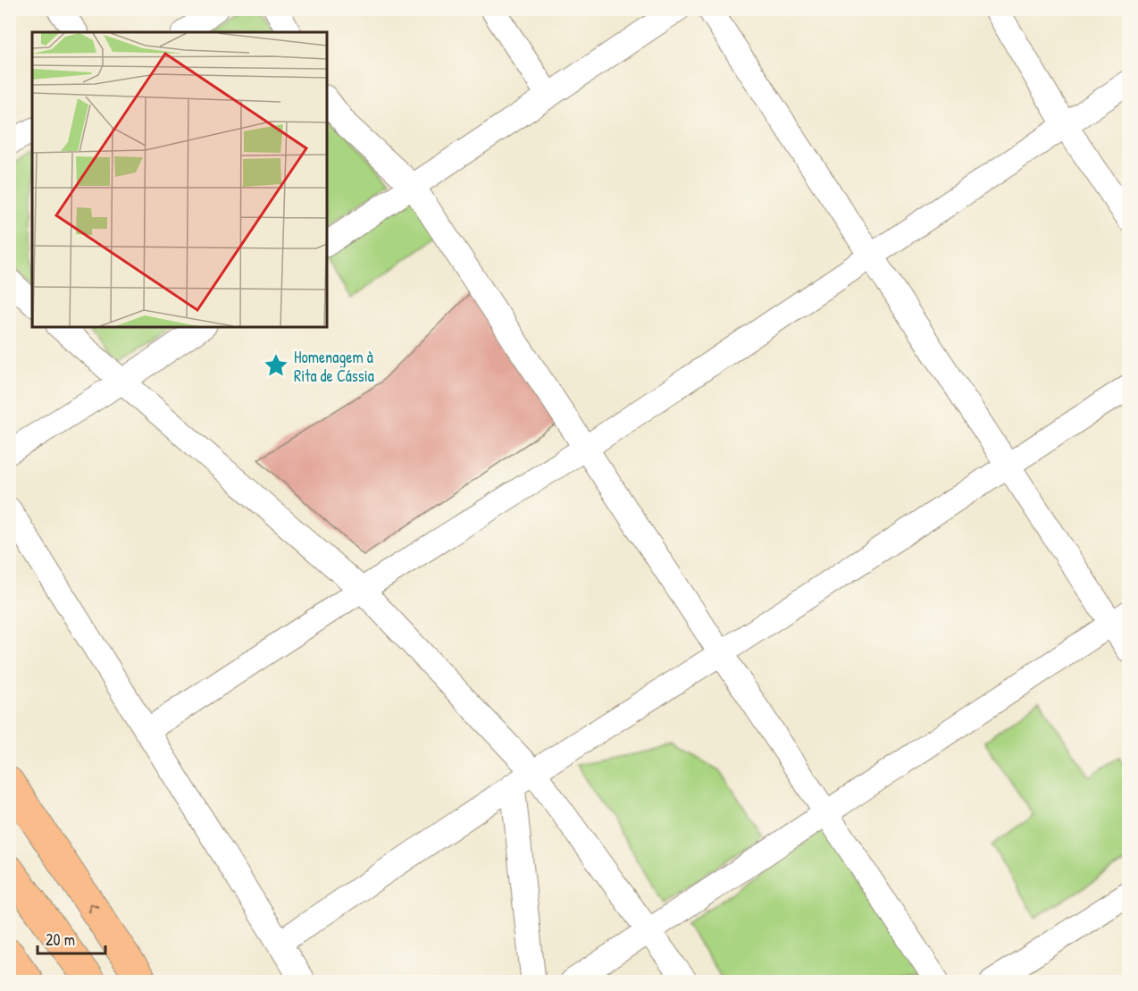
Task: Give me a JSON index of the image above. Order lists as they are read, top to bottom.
{
  "places": {
    "place": ["Homenagem à Rita de Cássia"]
  },
  "scale_bar": "20 m"
}
